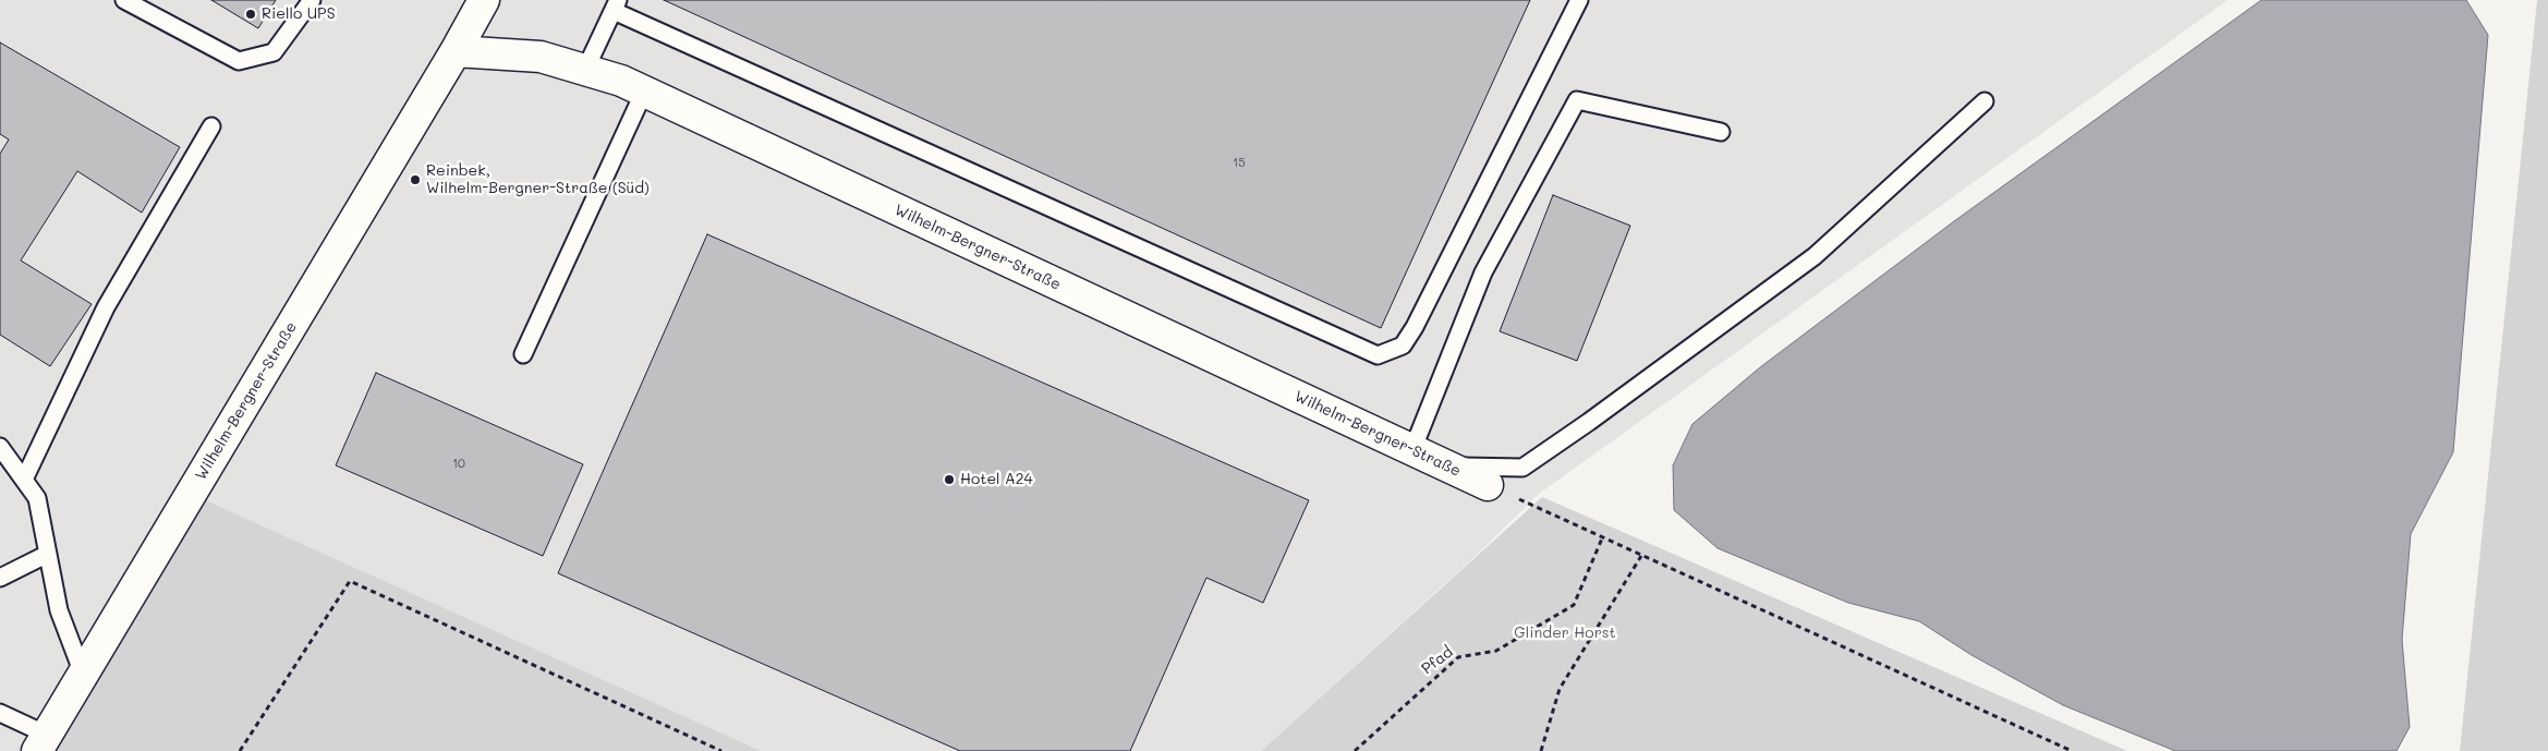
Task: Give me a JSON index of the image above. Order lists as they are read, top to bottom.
{
  "streets": {
    "street": ["Wilhelm-Bergner-Straße"],
    "path": ["Pfad"]
  },
  "parks": ["Glinder Horst"],
  "places": ["Riello UPS", "Reinbek, Wilhelm-Bergner-Straße (Süd)", "Hotel A24"],
  "house_numbers": ["15", "10"]
}
